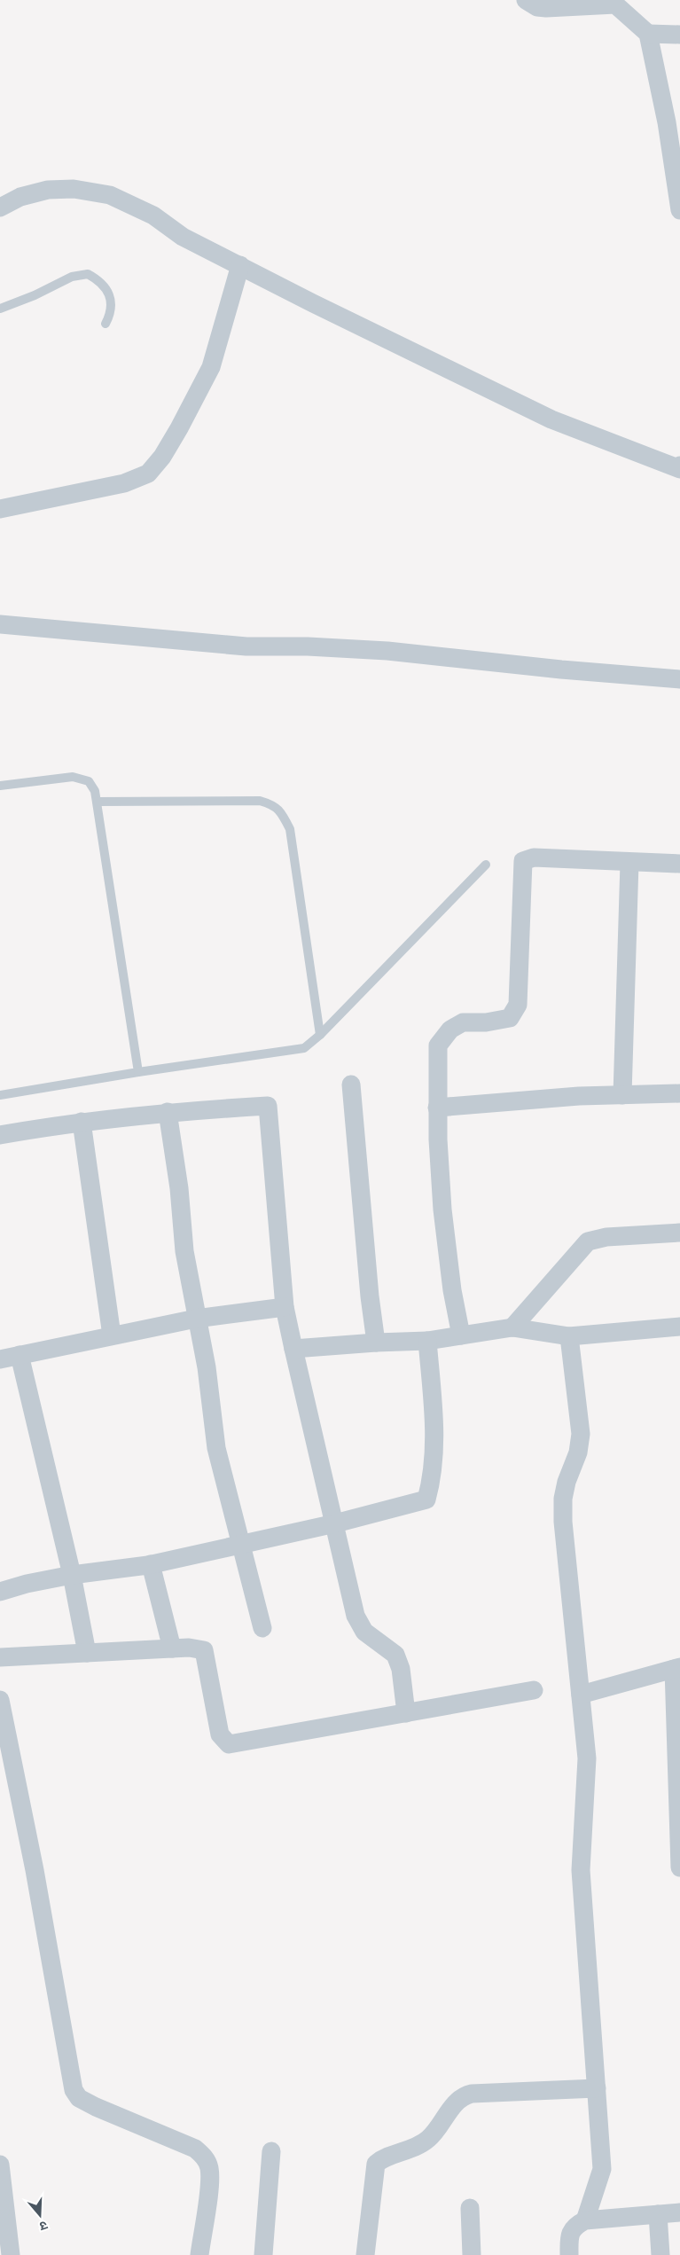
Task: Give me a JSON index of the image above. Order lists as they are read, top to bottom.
{
  "north": "bottom"
}
